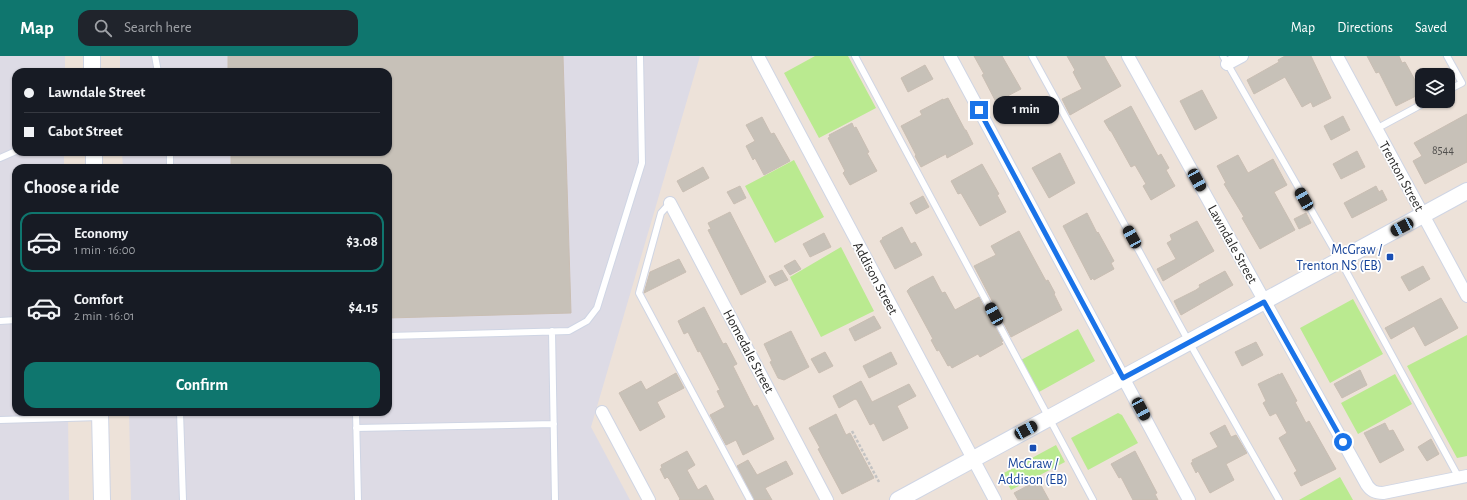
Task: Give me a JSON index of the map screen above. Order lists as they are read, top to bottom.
{
  "streets": {
    "street": [
      "Trenton Street",
      "Lawndale Street",
      "Addison Street",
      "Homedale Street"
    ]
  },
  "places": {
    "transit": ["McGraw / Trenton NS (EB)", "McGraw / Addison (EB)"]
  },
  "house_numbers": ["8544"],
  "page": {
    "header": "Map",
    "search": "Search here",
    "nav": ["Map", "Directions", "Saved"],
    "banner": ["Lawndale Street", "Cabot Street"],
    "bubble": "1 min",
    "heading": "Choose a ride",
    "list": [
      {
        "name": "Economy",
        "note": "1 min · 16:00",
        "value": "$3.08"
      },
      {
        "name": "Comfort",
        "note": "2 min · 16:01",
        "value": "$4.15"
      }
    ],
    "buttons": "Confirm"
  }
}
